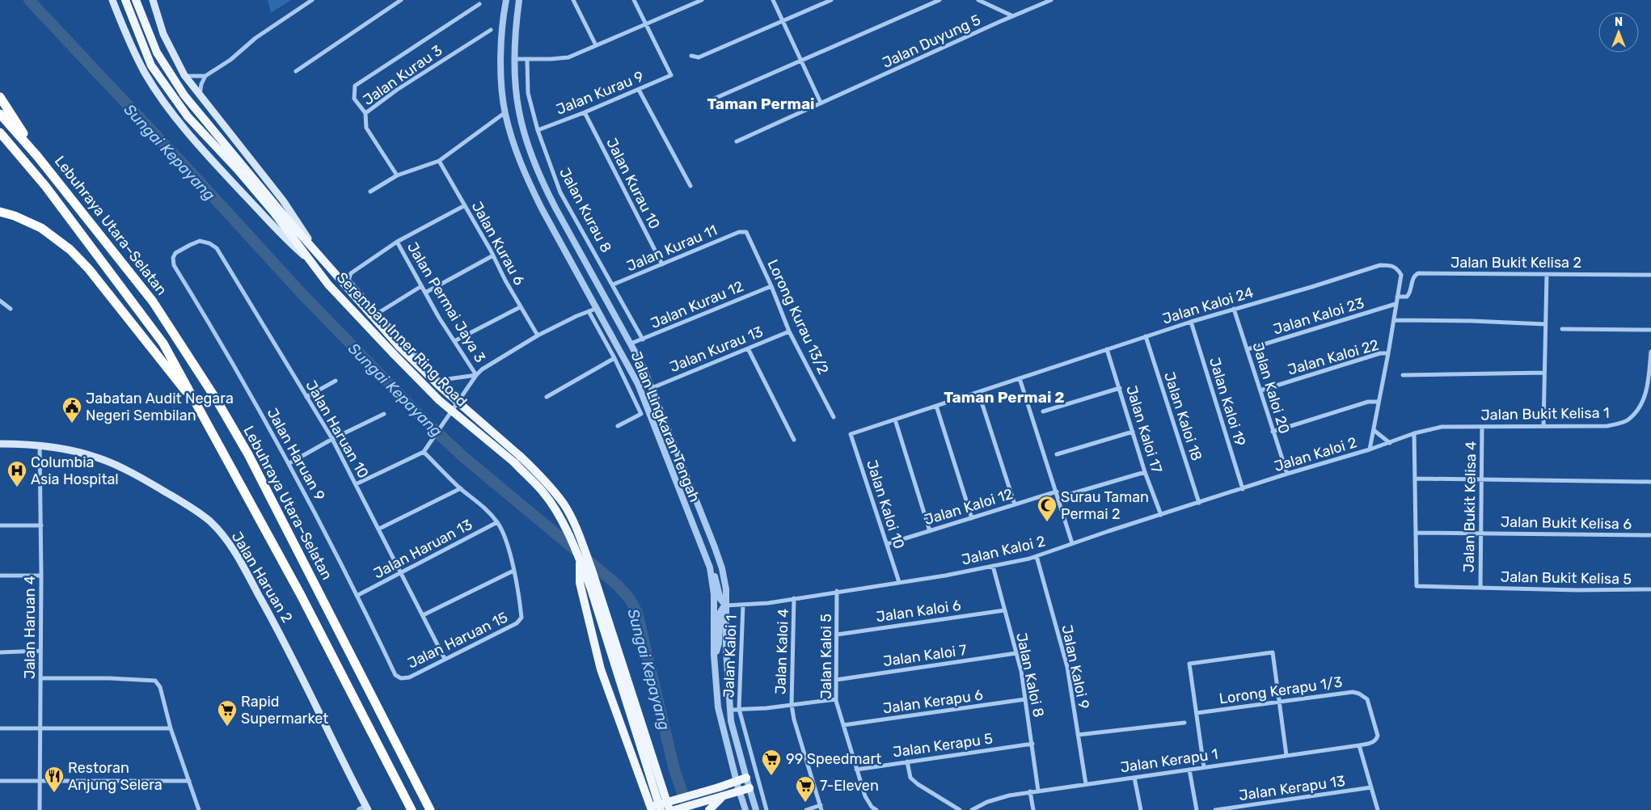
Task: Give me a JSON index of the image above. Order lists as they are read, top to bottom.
{
  "streets": {
    "highway": ["Lebuhraya Utara–Selatan"],
    "main road": ["Seremban Inner Ring Road", "Jalan Haruan 2"],
    "street": [
      "Jalan Duyung 5",
      "Jalan Kurau 3",
      "Jalan Kurau 9",
      "Jalan Kurau 10",
      "Jalan Kurau 8",
      "Jalan Kurau 6",
      "Jalan Kurau 11",
      "Jalan Bukit Kelisa 2",
      "Jalan Permai Jaya 3",
      "Jalan Kurau 12",
      "Jalan Kaloi 24",
      "Jalan Kaloi 23",
      "Lorong Kurau 13/2",
      "Jalan Kurau 13",
      "Jalan Kaloi 22",
      "Jalan Kaloi 20",
      "Jalan Kaloi 19",
      "Jalan Bukit Kelisa 1",
      "Jalan Kaloi 18",
      "Jalan Lingkaran Tengah",
      "Jalan Haruan 10",
      "Jalan Kaloi 17",
      "Jalan Haruan 9",
      "Jalan Kaloi 2",
      "Jalan Kaloi 10",
      "Jalan Kaloi 12",
      "Jalan Bukit Kelisa 4",
      "Jalan Bukit Kelisa 6",
      "Jalan Haruan 13",
      "Jalan Bukit Kelisa 5",
      "Jalan Kaloi 6",
      "Jalan Haruan 4",
      "Jalan Haruan 15",
      "Jalan Kaloi 4",
      "Jalan Kaloi 7",
      "Jalan Kaloi 1",
      "Jalan Kaloi 5",
      "Jalan Kaloi 9",
      "Jalan Kaloi 8",
      "Lorong Kerapu 1/3",
      "Jalan Kerapu 6",
      "Jalan Kerapu 5",
      "Jalan Kerapu 1",
      "Jalan Kerapu 13"
    ]
  },
  "crossings": [
    ["Jalan Kurau 9", "Jalan Kurau 10"],
    ["Jalan Kurau 9", "Jalan Kurau 8"],
    ["Jalan Kurau 10", "Jalan Kurau 11"],
    ["Jalan Kurau 8", "Jalan Kurau 11"],
    ["Jalan Kurau 8", "Jalan Kurau 12"],
    ["Jalan Kurau 11", "Lorong Kurau 13/2"],
    ["Jalan Bukit Kelisa 2", "Jalan Kaloi 24"],
    ["Jalan Kurau 12", "Lorong Kurau 13/2"],
    ["Jalan Kurau 12", "Jalan Lingkaran Tengah"],
    ["Jalan Kaloi 24", "Jalan Kaloi 23"],
    ["Jalan Kaloi 24", "Jalan Kaloi 22"],
    ["Jalan Kaloi 24", "Jalan Kaloi 20"],
    ["Jalan Kaloi 24", "Jalan Kaloi 19"],
    ["Jalan Kaloi 24", "Jalan Bukit Kelisa 1"],
    ["Jalan Kaloi 24", "Jalan Kaloi 18"],
    ["Jalan Kaloi 24", "Jalan Kaloi 17"],
    ["Jalan Kaloi 24", "Jalan Kaloi 2"],
    ["Jalan Kaloi 24", "Jalan Kaloi 10"],
    ["Jalan Kaloi 23", "Jalan Kaloi 20"],
    ["Lorong Kurau 13/2", "Jalan Kurau 13"],
    ["Jalan Kurau 13", "Jalan Lingkaran Tengah"],
    ["Jalan Kaloi 22", "Jalan Kaloi 20"],
    ["Jalan Kaloi 20", "Jalan Kaloi 2"],
    ["Jalan Kaloi 19", "Jalan Kaloi 2"],
    ["Jalan Bukit Kelisa 1", "Jalan Kaloi 2"],
    ["Jalan Bukit Kelisa 1", "Jalan Bukit Kelisa 4"],
    ["Jalan Kaloi 18", "Jalan Kaloi 2"],
    ["Jalan Lingkaran Tengah", "Jalan Kaloi 2"],
    ["Jalan Haruan 10", "Jalan Haruan 9"],
    ["Jalan Haruan 10", "Jalan Haruan 13"],
    ["Jalan Haruan 10", "Jalan Haruan 15"],
    ["Jalan Kaloi 17", "Jalan Kaloi 2"],
    ["Jalan Haruan 9", "Jalan Haruan 13"],
    ["Jalan Haruan 9", "Jalan Haruan 15"],
    ["Jalan Kaloi 2", "Jalan Kaloi 10"],
    ["Jalan Kaloi 2", "Jalan Kaloi 4"],
    ["Jalan Kaloi 2", "Jalan Kaloi 1"],
    ["Jalan Kaloi 2", "Jalan Kaloi 5"],
    ["Jalan Kaloi 2", "Jalan Kaloi 9"],
    ["Jalan Kaloi 2", "Jalan Kaloi 8"],
    ["Jalan Kaloi 10", "Jalan Kaloi 12"],
    ["Jalan Bukit Kelisa 4", "Jalan Bukit Kelisa 6"],
    ["Jalan Bukit Kelisa 4", "Jalan Bukit Kelisa 5"],
    ["Jalan Bukit Kelisa 6", "Jalan Bukit Kelisa 5"],
    ["Jalan Haruan 2", "Jalan Haruan 4"],
    ["Jalan Kaloi 6", "Jalan Kaloi 5"],
    ["Jalan Kaloi 6", "Jalan Kaloi 8"],
    ["Jalan Kaloi 7", "Jalan Kaloi 5"],
    ["Jalan Kaloi 7", "Jalan Kaloi 8"],
    ["Jalan Kaloi 5", "Jalan Kerapu 6"],
    ["Jalan Kaloi 5", "Jalan Kerapu 5"],
    ["Jalan Kaloi 9", "Jalan Kerapu 1"],
    ["Jalan Kaloi 8", "Jalan Kerapu 6"],
    ["Jalan Kaloi 8", "Jalan Kerapu 5"],
    ["Jalan Kaloi 8", "Jalan Kerapu 1"],
    ["Lorong Kerapu 1/3", "Jalan Kerapu 1"]
  ],
  "districts": ["Taman Permai", "Taman Permai 2"],
  "water": ["Sungai Kepayang"],
  "places": {
    "public building": ["Jabatan Audit Negara Negeri Sembilan"],
    "hospital": ["Columbia Asia Hospital"],
    "mosque": ["Surau Taman Permai 2"],
    "supermarket": ["Rapid Supermarket", "99 Speedmart", "7-Eleven"],
    "restaurant": ["Restoran Anjung Selera"]
  },
  "north": "top"
}
